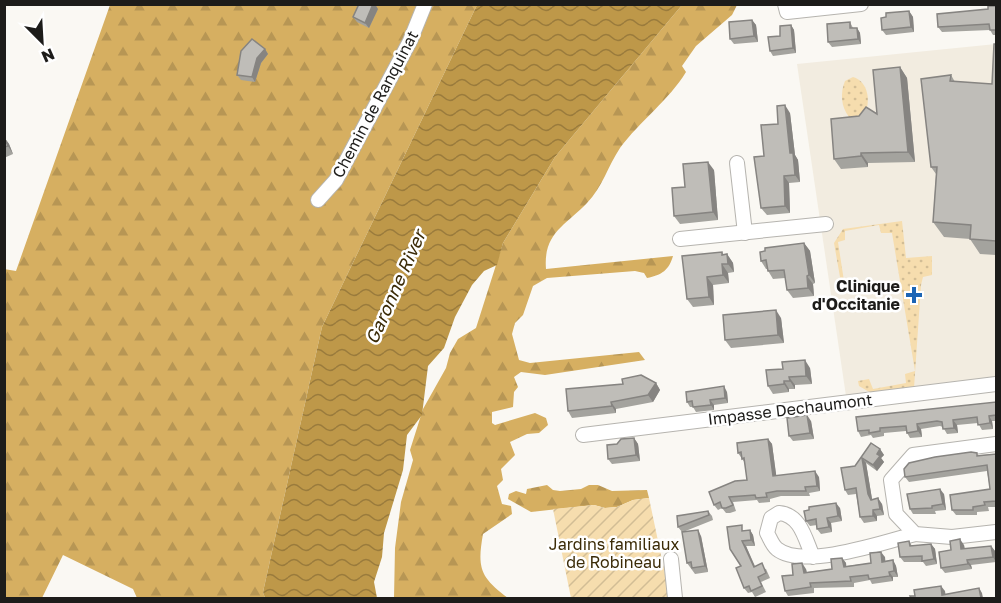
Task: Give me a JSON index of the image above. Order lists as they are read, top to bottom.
{
  "streets": {
    "street": ["Chemin de Ranquinat", "Impasse Dechaumont"]
  },
  "water": ["Garonne River"],
  "parks": ["Jardins familiaux de Robineau"],
  "places": {
    "health": ["Clinique d'Occitanie"]
  },
  "north": "bottom right"
}
